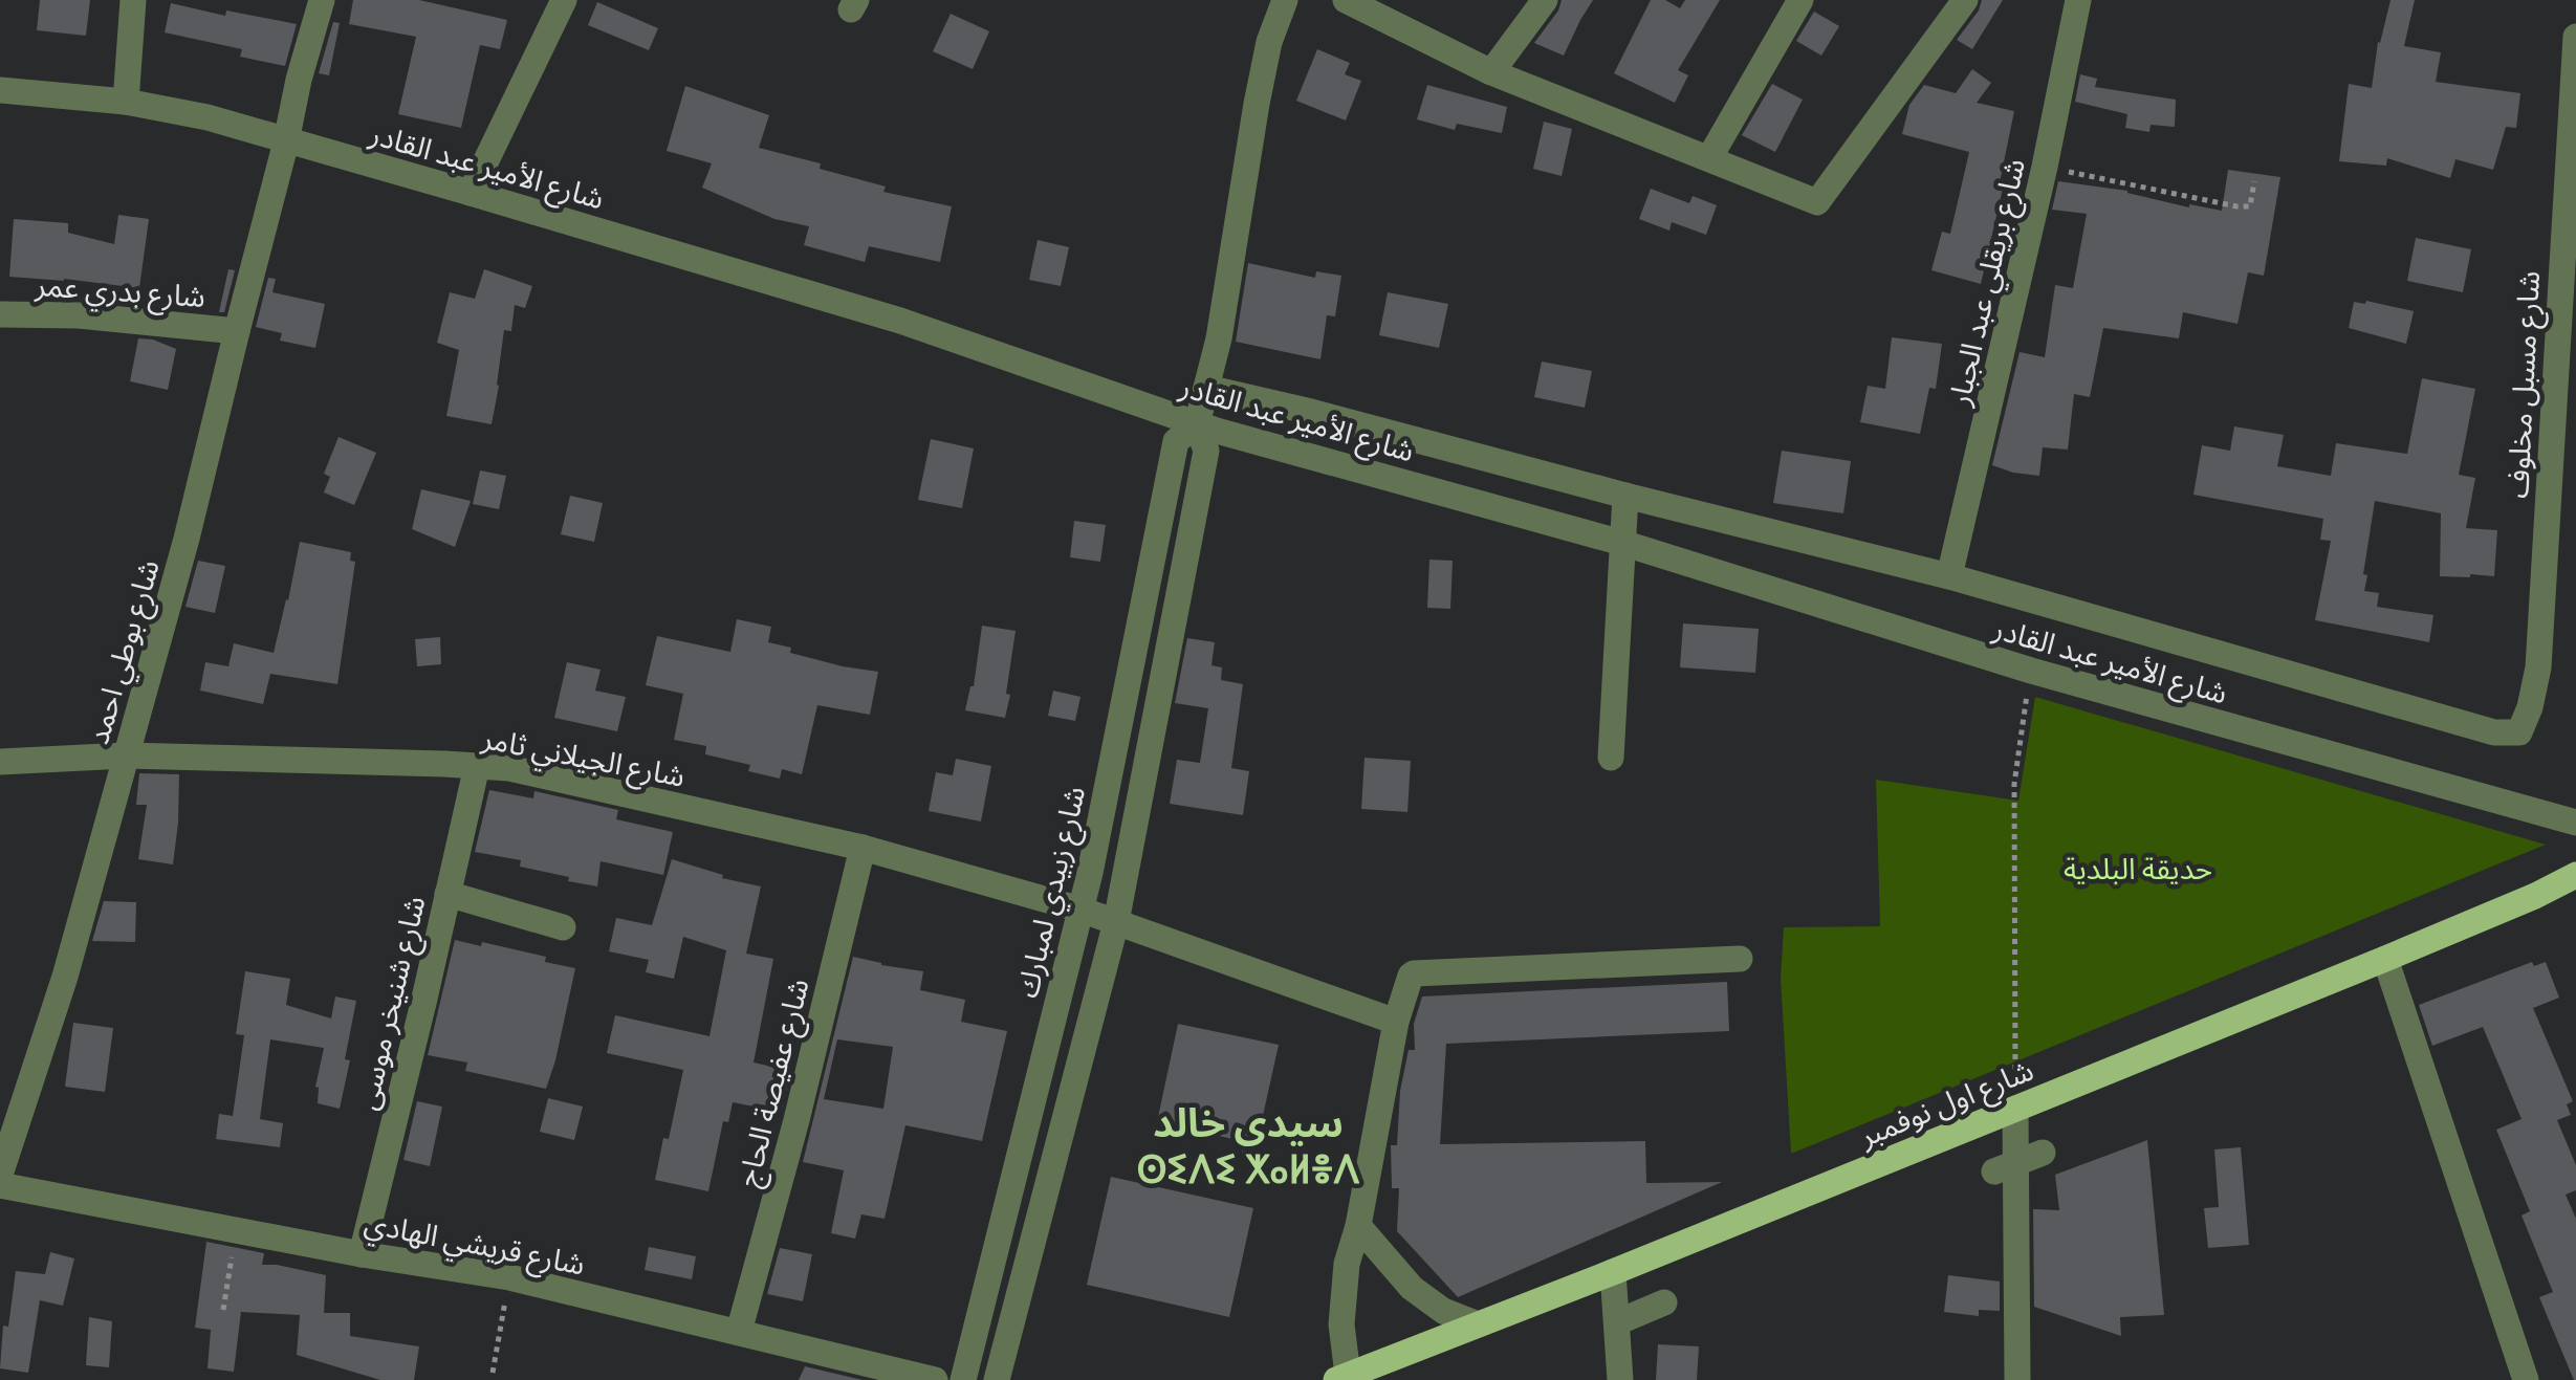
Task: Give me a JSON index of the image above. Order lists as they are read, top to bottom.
{
  "streets": {
    "main road": ["شارع اول نوفمبر"],
    "street": [
      "شارع الأمير عبد القادر",
      "شارع بريقلي عبد الجبار",
      "شارع بدري عمر",
      "شارع مسبل مخلوف",
      "شارع بوطي احمد",
      "شارع الجيلاني ثامر",
      "شارع زبيدي لمبارك",
      "شارع شنيخر موسى",
      "شارع عفيصة الحاج",
      "شارع قريشي الهادي"
    ]
  },
  "crossings": [
    ["شارع الأمير عبد القادر", "شارع بريقلي عبد الجبار"],
    ["شارع الأمير عبد القادر", "شارع مسبل مخلوف"],
    ["شارع الأمير عبد القادر", "شارع بوطي احمد"],
    ["شارع الأمير عبد القادر", "شارع زبيدي لمبارك"],
    ["شارع بدري عمر", "شارع بوطي احمد"],
    ["شارع بوطي احمد", "شارع الجيلاني ثامر"],
    ["شارع الجيلاني ثامر", "شارع زبيدي لمبارك"],
    ["شارع الجيلاني ثامر", "شارع شنيخر موسى"],
    ["شارع الجيلاني ثامر", "شارع عفيصة الحاج"],
    ["شارع شنيخر موسى", "شارع قريشي الهادي"],
    ["شارع عفيصة الحاج", "شارع قريشي الهادي"]
  ],
  "districts": ["سيدي خالد ⵙⵉⴷⵉ ⵅⴰⵍⴻⴷ"],
  "parks": ["حديقة البلدية"]
}
